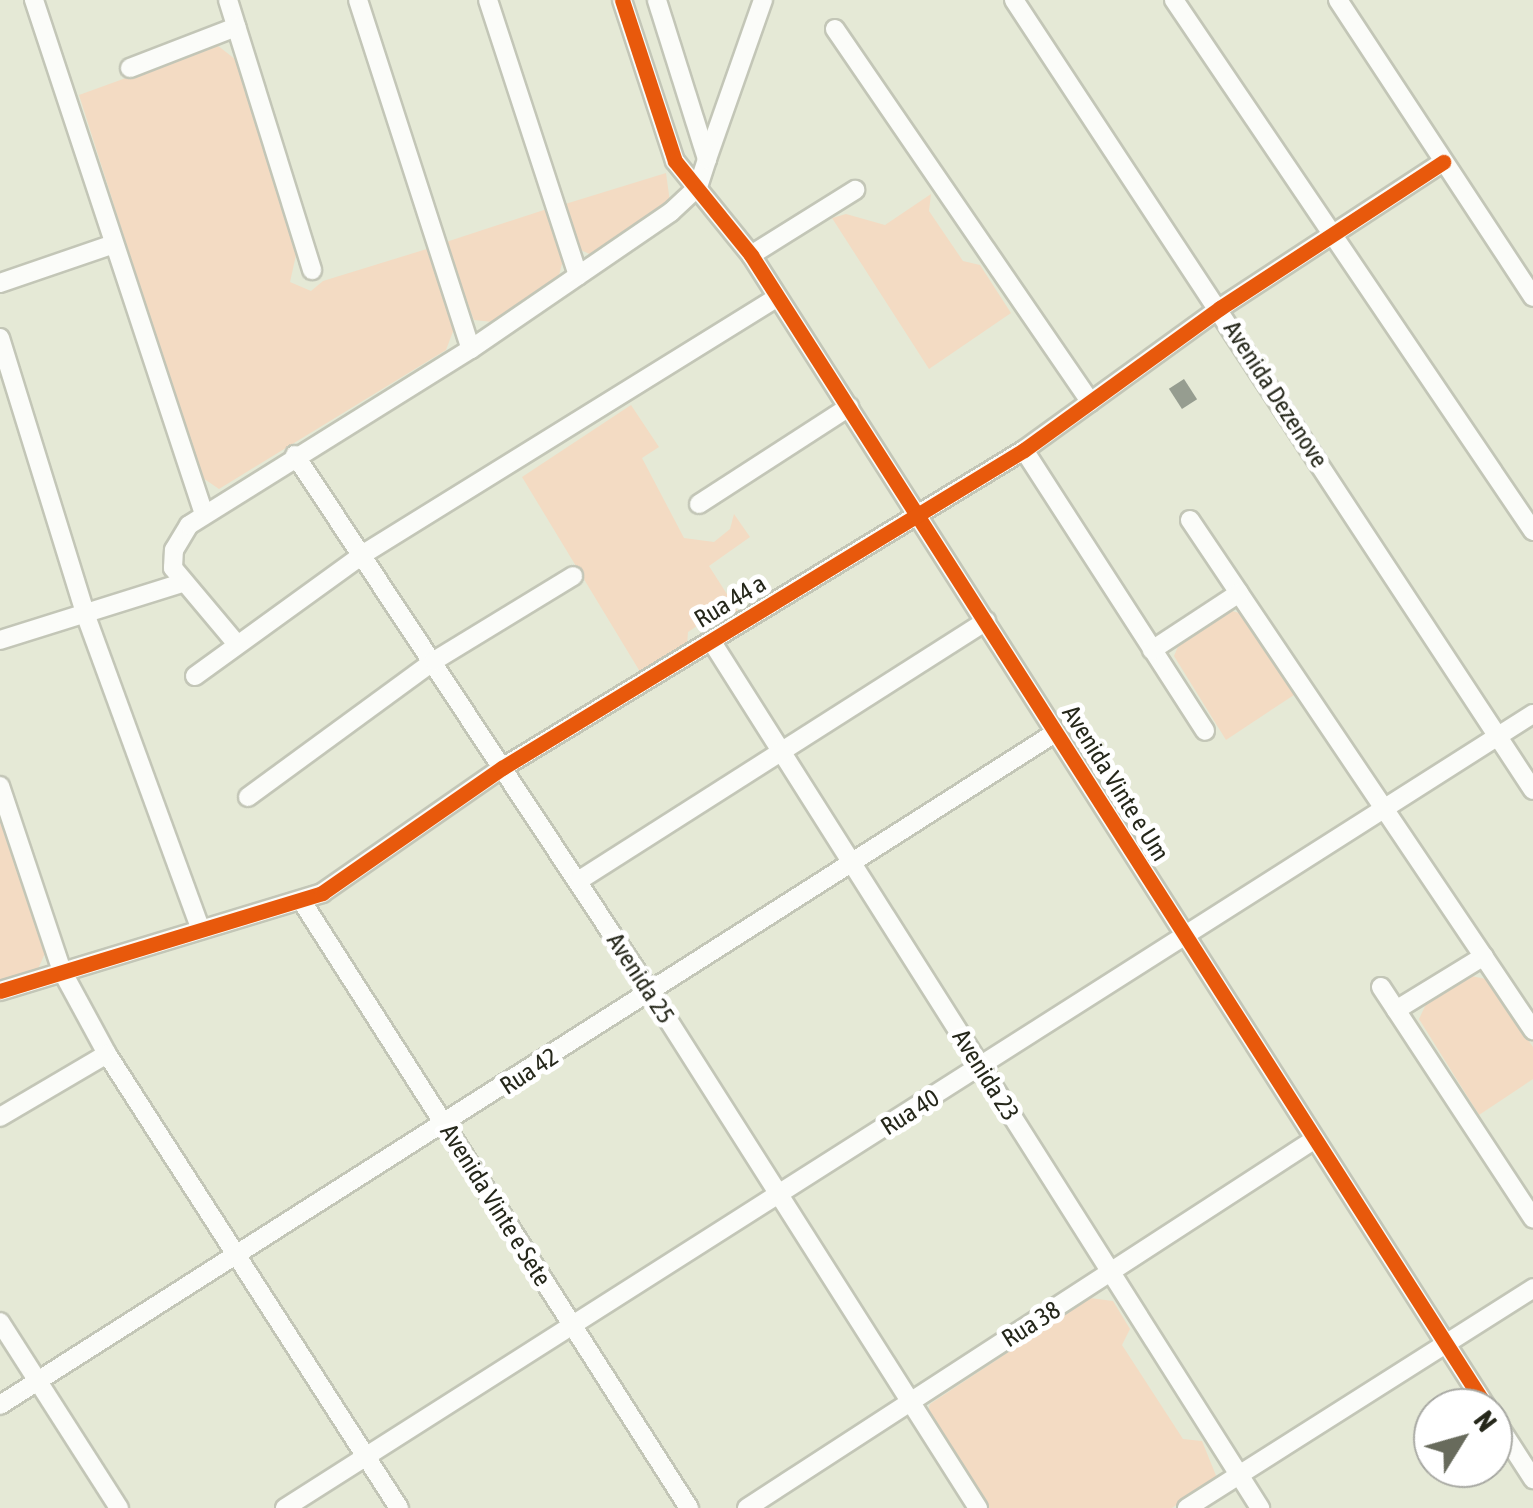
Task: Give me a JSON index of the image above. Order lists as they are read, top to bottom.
{
  "streets": {
    "street": [
      "Avenida Dezenove",
      "Rua 44 a",
      "Avenida Vinte e Um",
      "Avenida 25",
      "Rua 42",
      "Avenida 23",
      "Rua 40",
      "Avenida Vinte e Sete",
      "Rua 38"
    ]
  },
  "crossings": [
    ["Avenida Dezenove", "Rua 44 a"],
    ["Avenida Dezenove", "Rua 40"],
    ["Rua 44 a", "Avenida Vinte e Um"],
    ["Rua 44 a", "Avenida 25"],
    ["Rua 44 a", "Avenida 23"],
    ["Rua 44 a", "Avenida Vinte e Sete"],
    ["Avenida Vinte e Um", "Rua 42"],
    ["Avenida Vinte e Um", "Rua 40"],
    ["Avenida Vinte e Um", "Rua 38"],
    ["Avenida 25", "Rua 42"],
    ["Avenida 25", "Rua 40"],
    ["Avenida 25", "Rua 38"],
    ["Rua 42", "Avenida 23"],
    ["Rua 42", "Avenida Vinte e Sete"],
    ["Avenida 23", "Rua 40"],
    ["Avenida 23", "Rua 38"],
    ["Rua 40", "Avenida Vinte e Sete"]
  ],
  "north": "top right"
}
